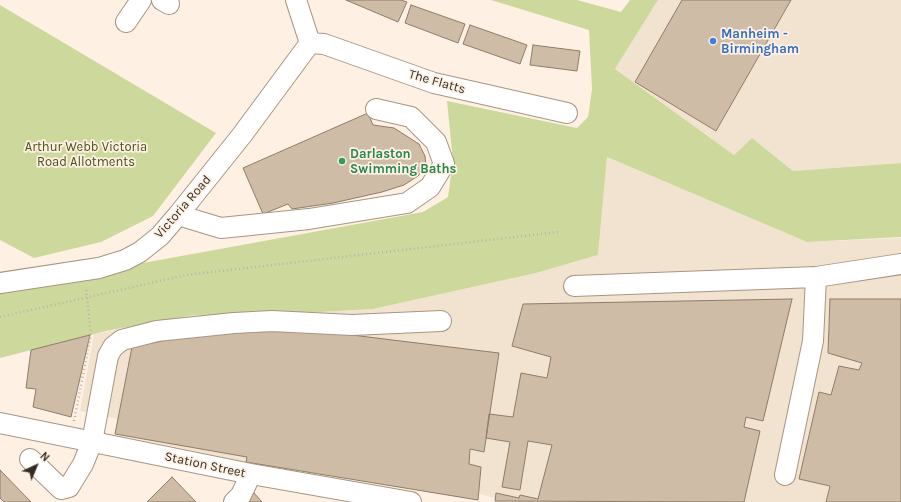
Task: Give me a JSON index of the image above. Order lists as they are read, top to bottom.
{
  "streets": {
    "street": ["The Flatts", "Victoria Road", "Station Street"]
  },
  "crossings": [
    ["The Flatts", "Victoria Road"]
  ],
  "parks": ["Arthur Webb Victoria Road Allotments"],
  "places": ["Manheim - Birmingham", "Darlaston Swimming Baths"],
  "north": "top right"
}
